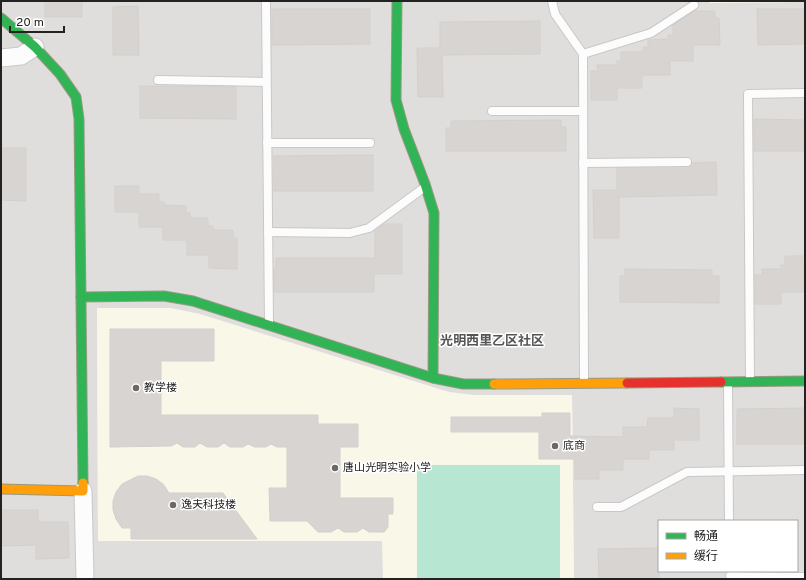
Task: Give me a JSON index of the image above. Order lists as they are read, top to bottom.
{
  "districts": ["光明西里乙区社区"],
  "places": [
    "教学楼",
    "底商",
    "唐山光明实验小学",
    "逸夫科技楼"
  ],
  "legend": ["畅通", "缓行"],
  "scale_bar": "20 m"
}
